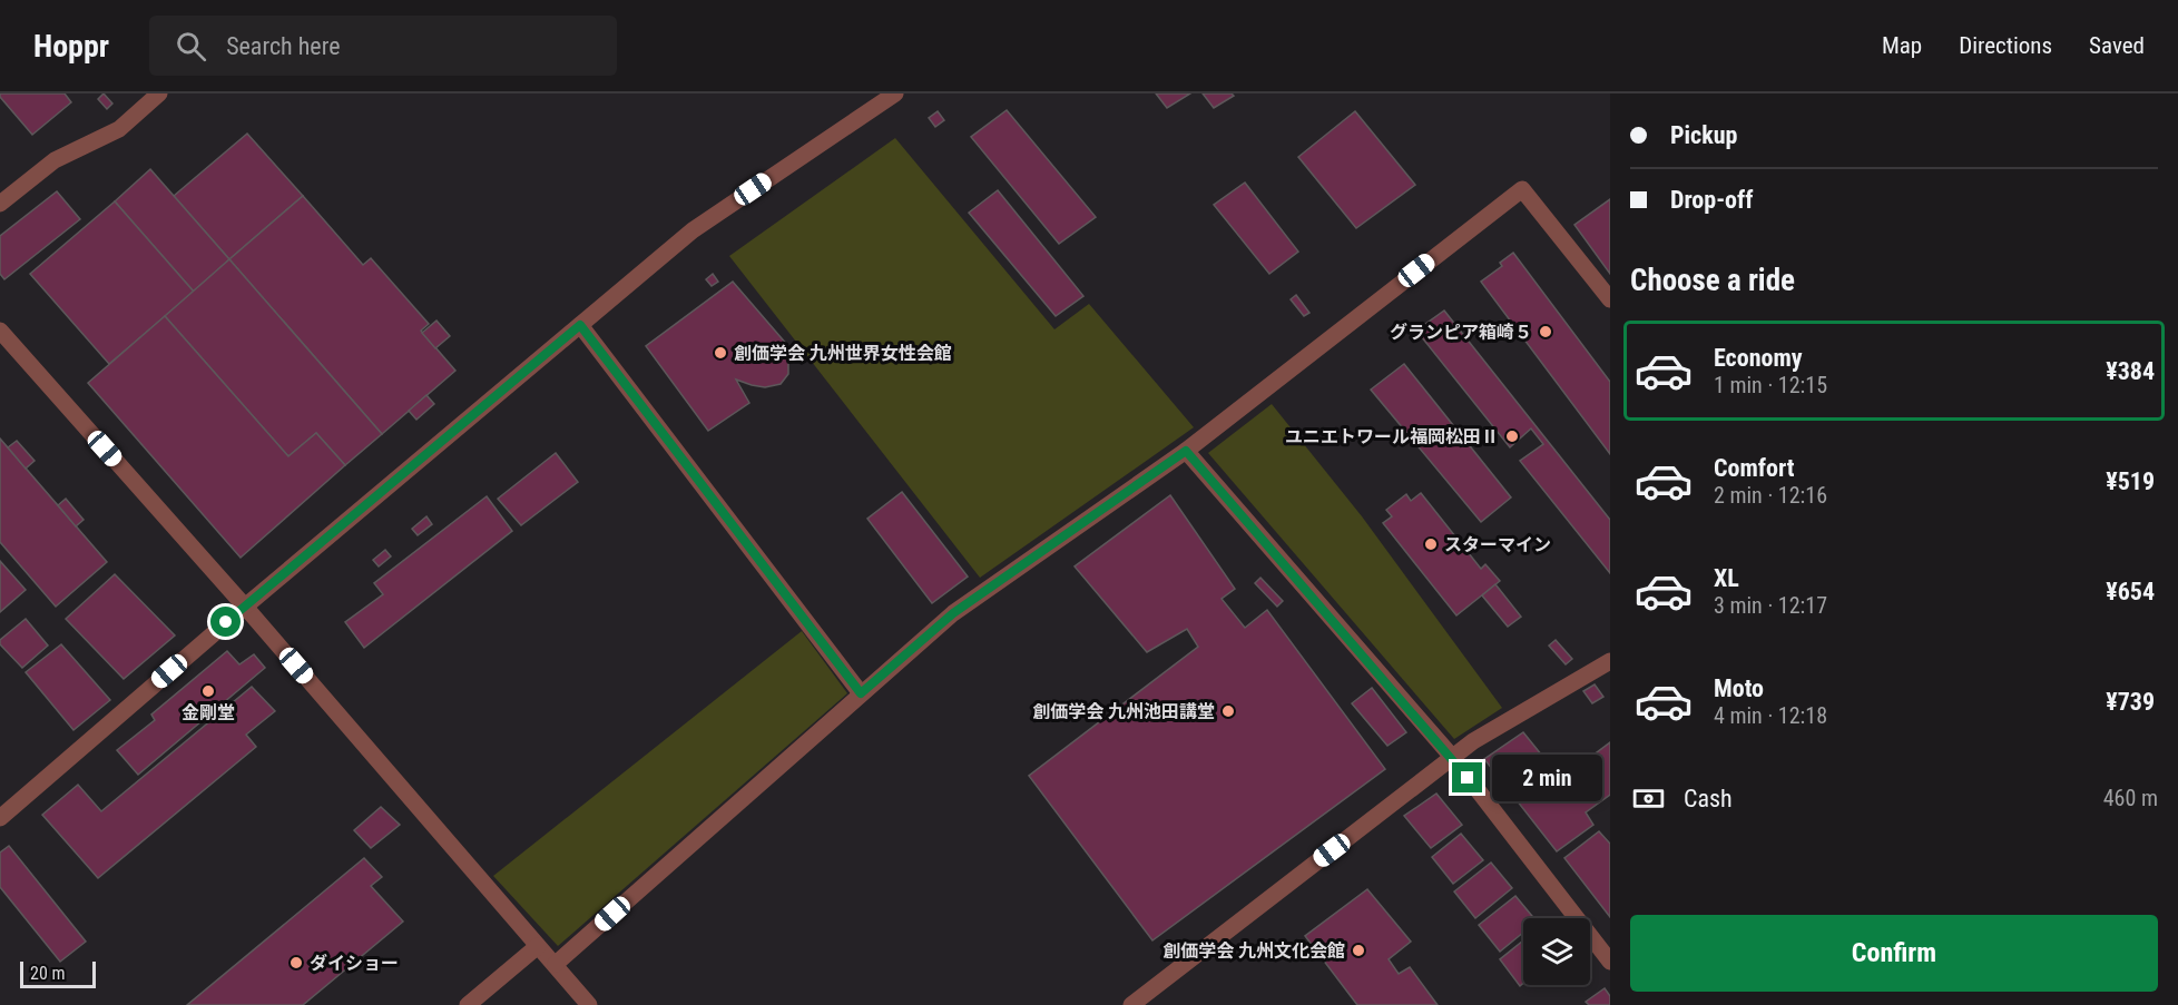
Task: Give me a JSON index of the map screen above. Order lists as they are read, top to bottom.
{
  "places": [
    "グランピア箱崎５",
    "創価学会 九州世界女性会館",
    "ユニエトワール福岡松田Ⅱ",
    "スターマイン",
    "金剛堂",
    "創価学会 九州池田講堂",
    "創価学会 九州文化会館",
    "ダイショー"
  ],
  "scale_bar": "20 m",
  "page": {
    "header": "Hoppr",
    "search": "Search here",
    "nav": ["Map", "Directions", "Saved"],
    "banner": ["Pickup", "Drop-off"],
    "heading": "Choose a ride",
    "list": [
      {
        "name": "Economy",
        "note": "1 min · 12:15",
        "value": "¥384"
      },
      {
        "name": "Comfort",
        "note": "2 min · 12:16",
        "value": "¥519"
      },
      {
        "name": "XL",
        "note": "3 min · 12:17",
        "value": "¥654"
      },
      {
        "name": "Moto",
        "note": "4 min · 12:18",
        "value": "¥739"
      }
    ],
    "bubble": "2 min",
    "pay": ["Cash", "460 m"],
    "buttons": "Confirm",
    "scale": "20 m"
  }
}
